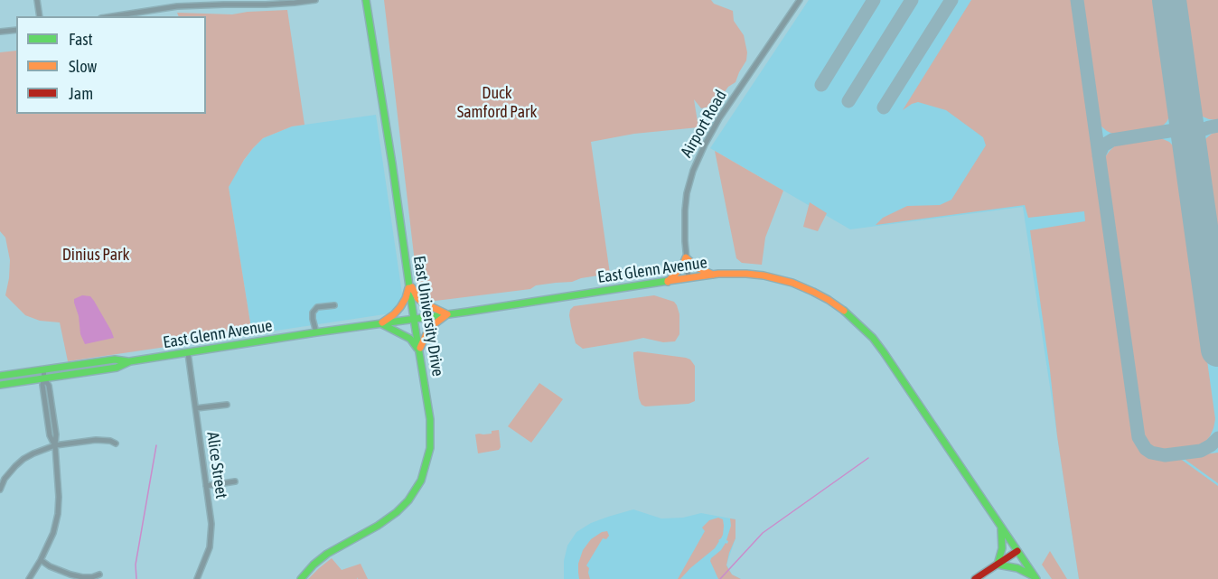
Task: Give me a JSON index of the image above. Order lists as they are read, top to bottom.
{
  "streets": {
    "main road": ["East Glenn Avenue", "East University Drive"],
    "street": ["Airport Road", "Alice Street"]
  },
  "crossings": [
    ["Airport Road", "East Glenn Avenue"],
    ["East Glenn Avenue", "East University Drive"],
    ["East Glenn Avenue", "Alice Street"]
  ],
  "parks": ["Duck Samford Park", "Dinius Park"],
  "legend": ["Fast", "Slow", "Jam"]
}
